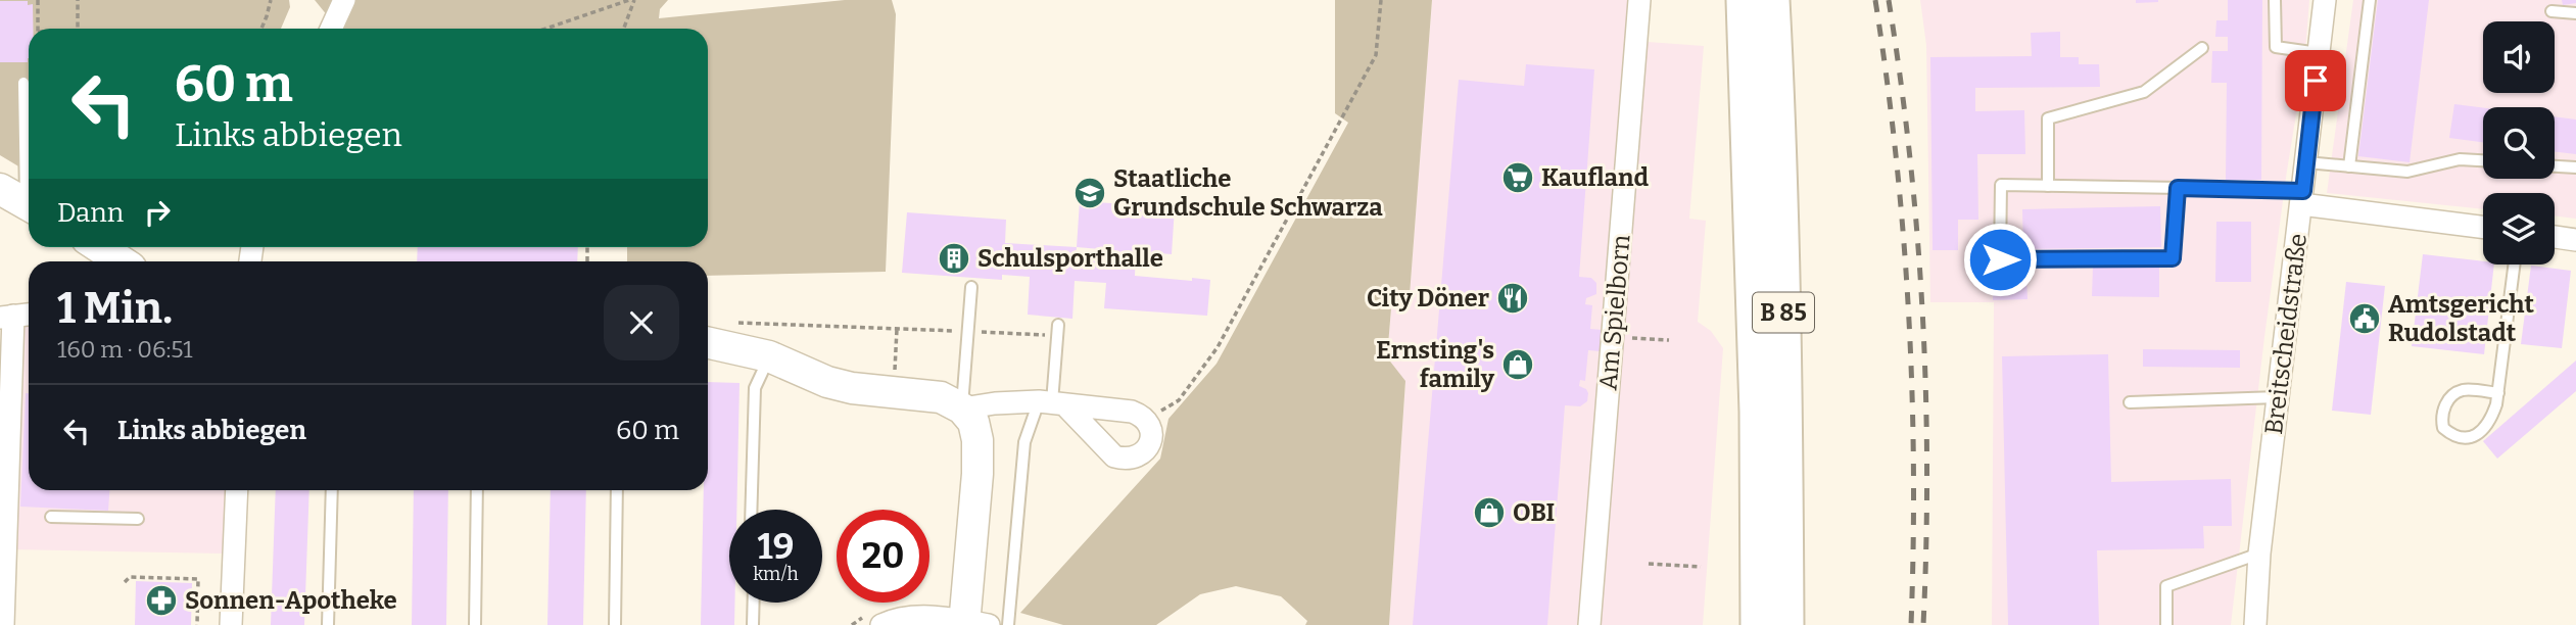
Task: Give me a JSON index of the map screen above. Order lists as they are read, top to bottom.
{
  "streets": {
    "main road": ["B 85"],
    "street": ["Am Spielborn", "Breitscheidstraße"]
  },
  "places": {
    "supermarket": ["Kaufland"],
    "school or university": ["Staatliche Grundschule Schwarza"],
    "building": ["Schulsporthalle"],
    "restaurant": ["City Döner"],
    "public building": ["Amtsgericht Rudolstadt"],
    "shop": ["Ernsting's family", "OBI"],
    "pharmacy": ["Sonnen-Apotheke"]
  },
  "page": {
    "turn": ["60 m", "Links abbiegen"],
    "then": "Dann",
    "heading": ["1 Min.", "160 m · 06:51"],
    "list": [
      {
        "name": "Links abbiegen",
        "value": "60 m"
      }
    ],
    "speed": "19 km/h",
    "limit": "20"
  }
}
